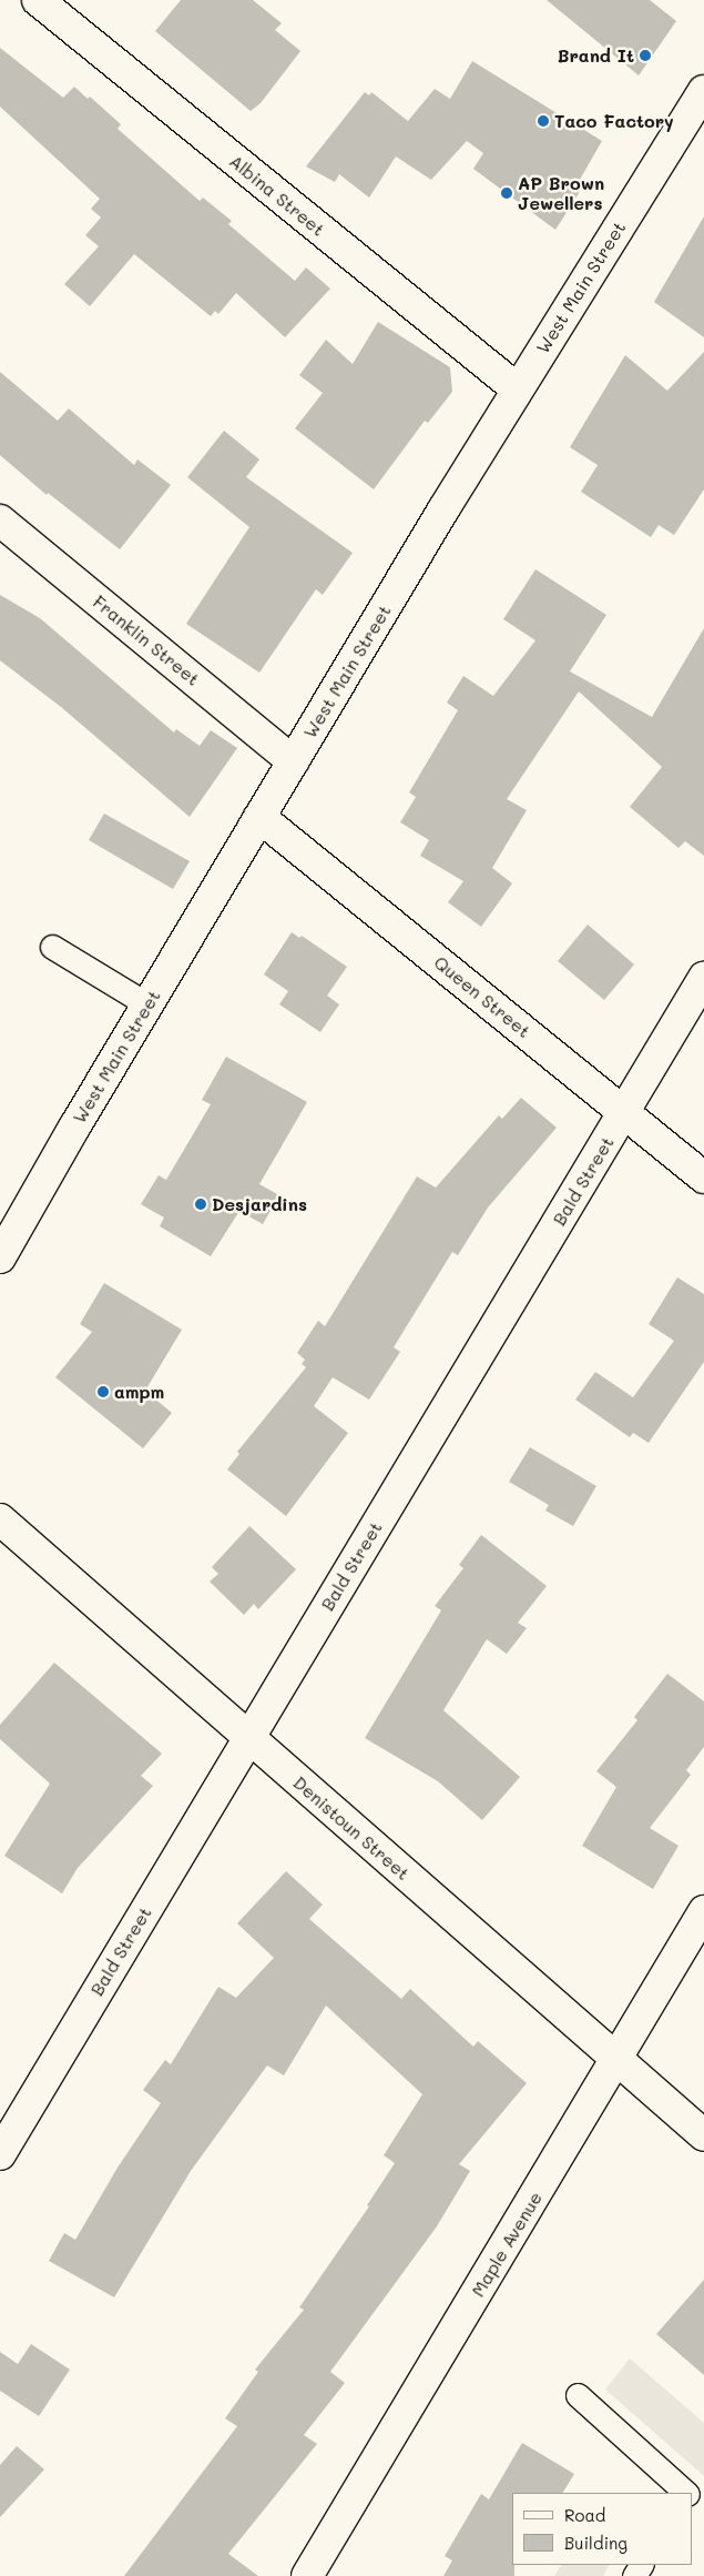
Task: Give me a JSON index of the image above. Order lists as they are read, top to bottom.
{
  "streets": {
    "street": [
      "Albina Street",
      "West Main Street",
      "Franklin Street",
      "Queen Street",
      "Bald Street",
      "Denistoun Street",
      "Maple Avenue"
    ]
  },
  "crossings": [
    ["Albina Street", "West Main Street"],
    ["West Main Street", "Franklin Street"],
    ["West Main Street", "Queen Street"],
    ["Queen Street", "Bald Street"],
    ["Bald Street", "Denistoun Street"],
    ["Denistoun Street", "Maple Avenue"]
  ],
  "places": [
    "Brand It",
    "Taco Factory",
    "AP Brown Jewellers",
    "Desjardins",
    "ampm"
  ],
  "legend": ["Road", "Building"]
}
